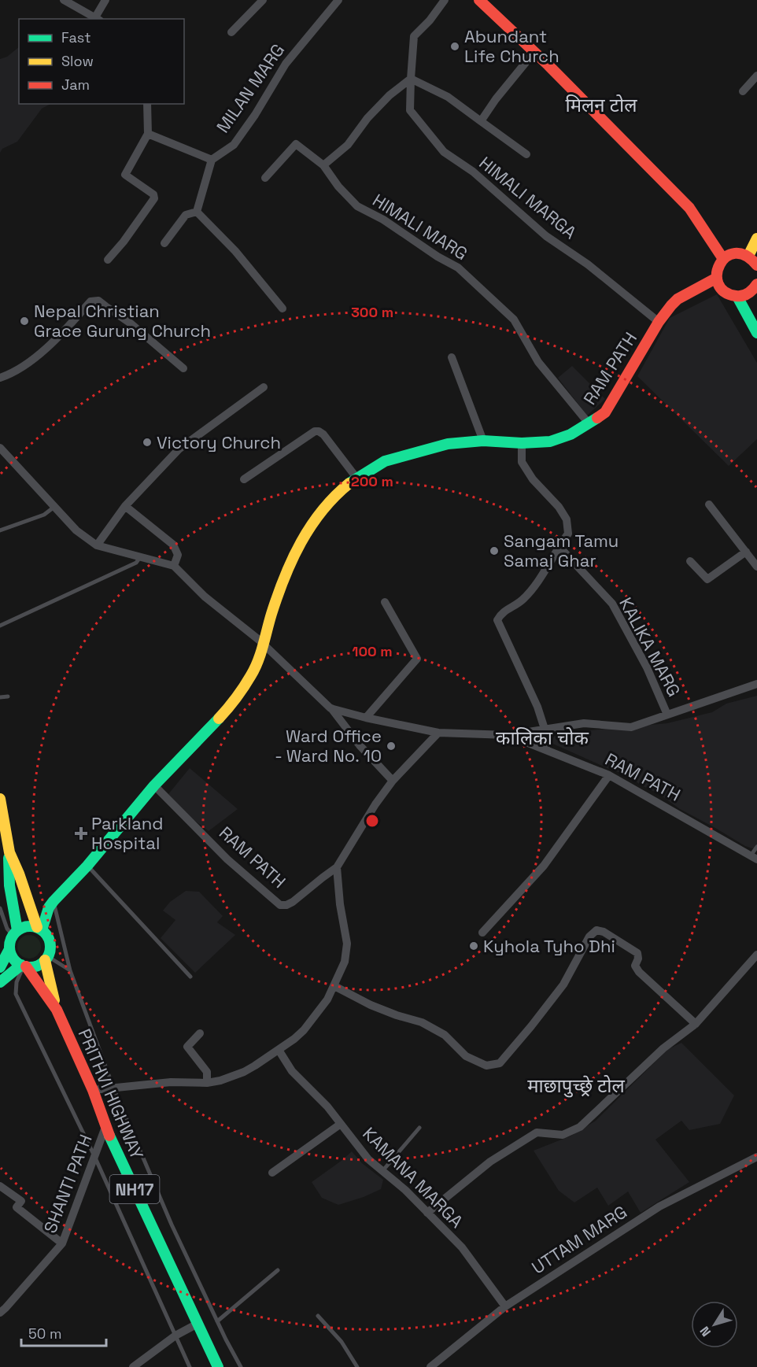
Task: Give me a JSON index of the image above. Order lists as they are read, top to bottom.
{
  "streets": {
    "main road": ["RAM PATH", "PRITHVI HIGHWAY", "NH17"],
    "street": [
      "MILAN MARG",
      "HIMALI MARGA",
      "HIMALI MARG",
      "KALIKA MARG",
      "KAMANA MARGA",
      "SHANTI PATH",
      "UTTAM MARG"
    ]
  },
  "crossings": [
    ["HIMALI MARGA", "RAM PATH"],
    ["HIMALI MARG", "RAM PATH"],
    ["PRITHVI HIGHWAY", "SHANTI PATH"],
    ["KAMANA MARGA", "UTTAM MARG"]
  ],
  "districts": ["मिलन टोल", "कालिका चोक", "माछापुच्छ्रे टोल"],
  "places": {
    "other": [
      "Abundant Life Church",
      "Nepal Christian Grace Gurung Church",
      "Victory Church",
      "Sangam Tamu Samaj Ghar",
      "Ward Office - Ward No. 10",
      "Kyhola Tyho Dhi"
    ],
    "health": ["Parkland Hospital"]
  },
  "legend": ["Fast", "Slow", "Jam"],
  "scale_bar": "50 m",
  "north": "bottom left",
  "rings": ["300 m", "200 m", "100 m"]
}
